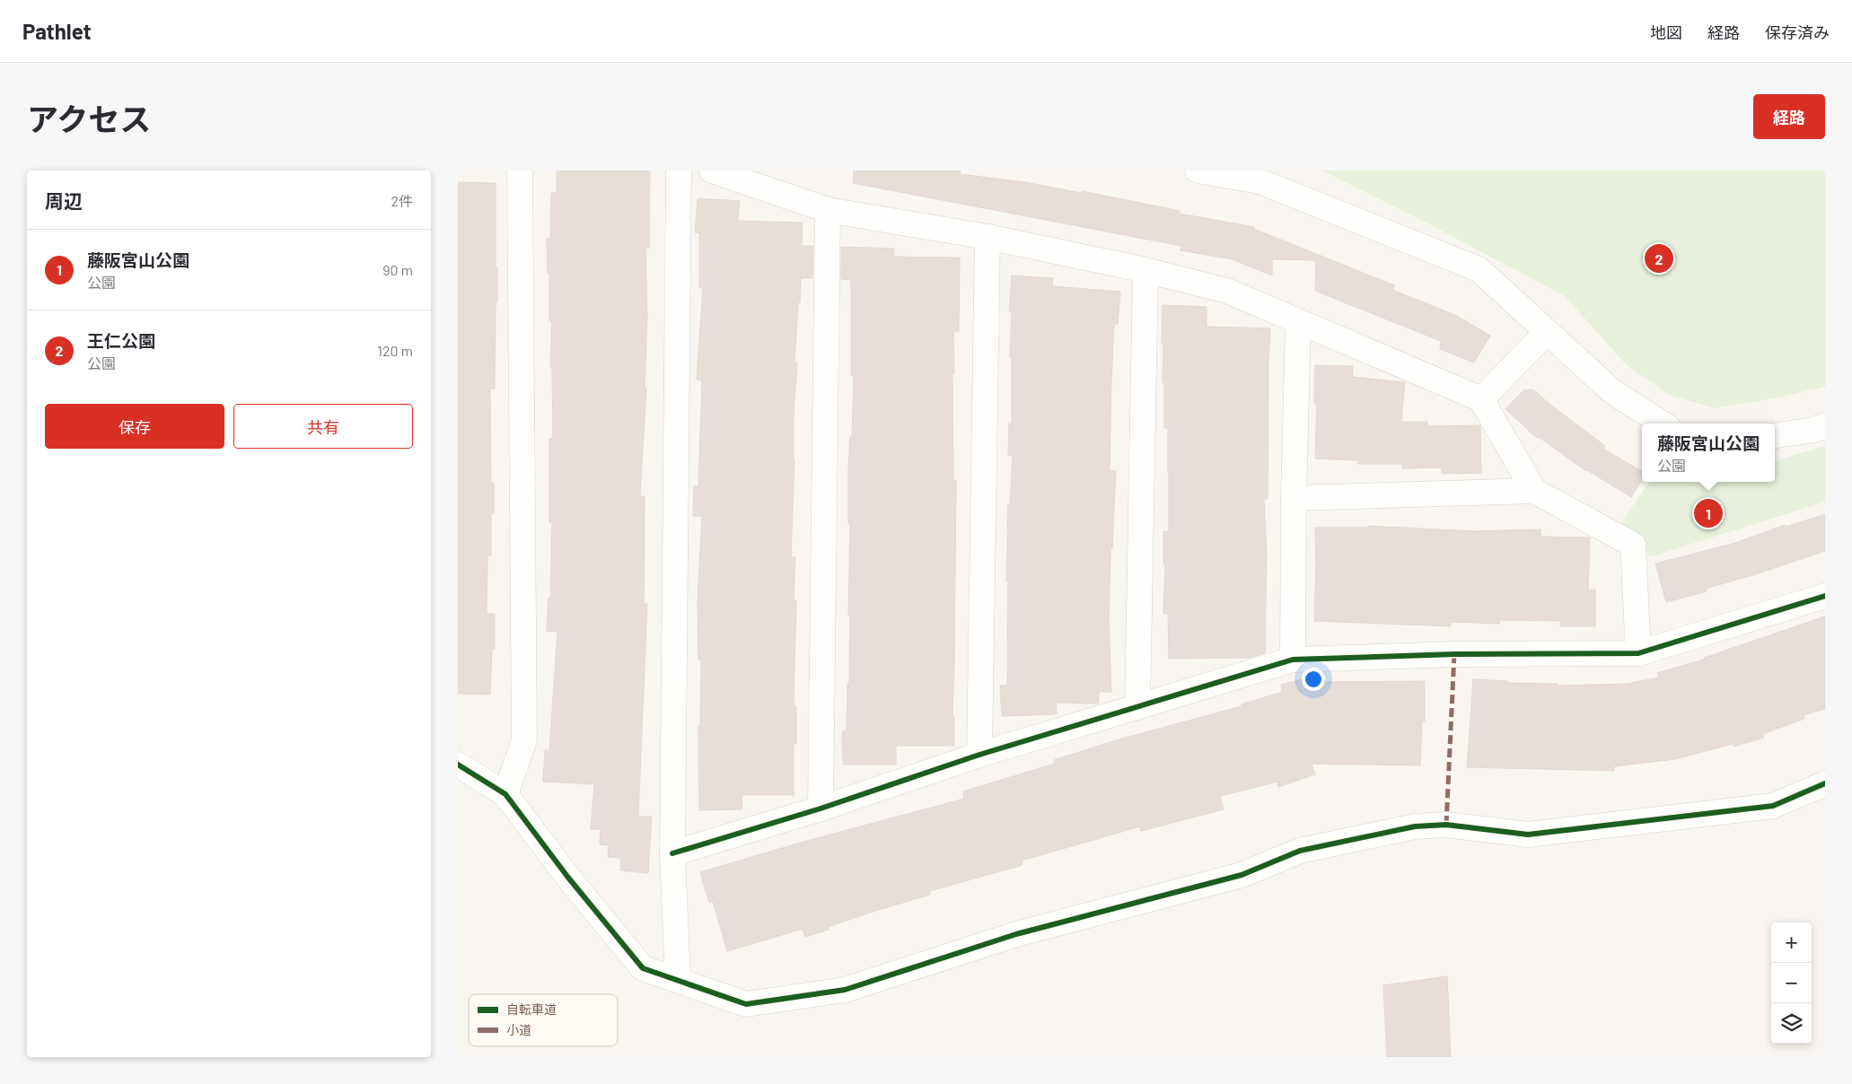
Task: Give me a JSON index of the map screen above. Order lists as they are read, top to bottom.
{
  "legend": ["自転車道", "小道"],
  "page": {
    "header": "Pathlet",
    "nav": ["地図", "経路", "保存済み"],
    "title": "アクセス",
    "buttons": [
      "経路",
      ["保存", "共有"]
    ],
    "heading": ["周辺", "2件"],
    "list": [
      {
        "mark": "1",
        "name": "藤阪宮山公園",
        "note": "公園",
        "value": "90 m"
      },
      {
        "mark": "2",
        "name": "王仁公園",
        "note": "公園",
        "value": "120 m"
      }
    ],
    "pins": ["2", "1"],
    "popup": ["藤阪宮山公園", "公園"],
    "map_buttons": ["+", "−"]
  }
}
